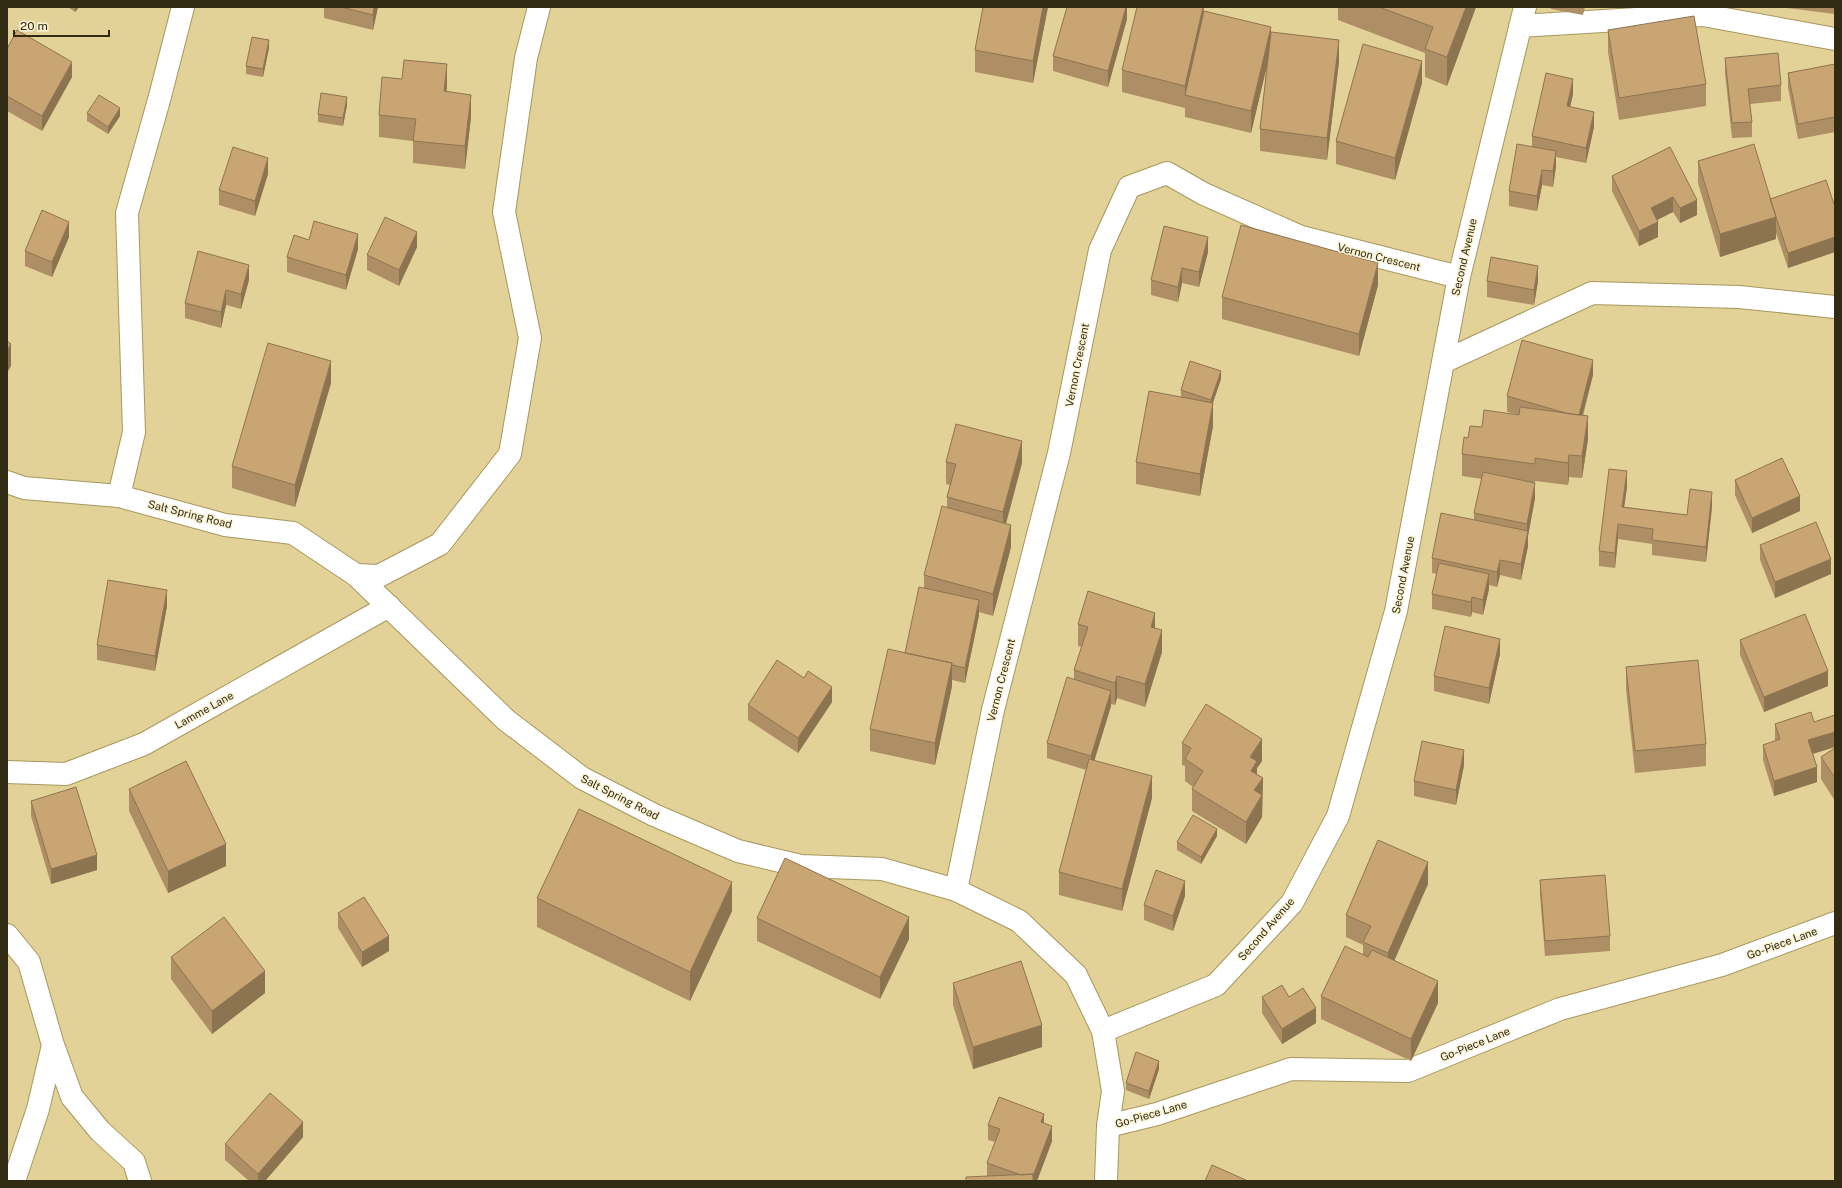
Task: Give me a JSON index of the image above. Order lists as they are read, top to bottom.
{
  "streets": {
    "street": [
      "Vernon Crescent",
      "Second Avenue",
      "Salt Spring Road",
      "Lamme Lane",
      "Go-Piece Lane"
    ]
  },
  "crossings": [
    ["Vernon Crescent", "Second Avenue"],
    ["Vernon Crescent", "Salt Spring Road"],
    ["Second Avenue", "Salt Spring Road"],
    ["Salt Spring Road", "Lamme Lane"],
    ["Salt Spring Road", "Go-Piece Lane"]
  ],
  "scale_bar": "20 m"
}
